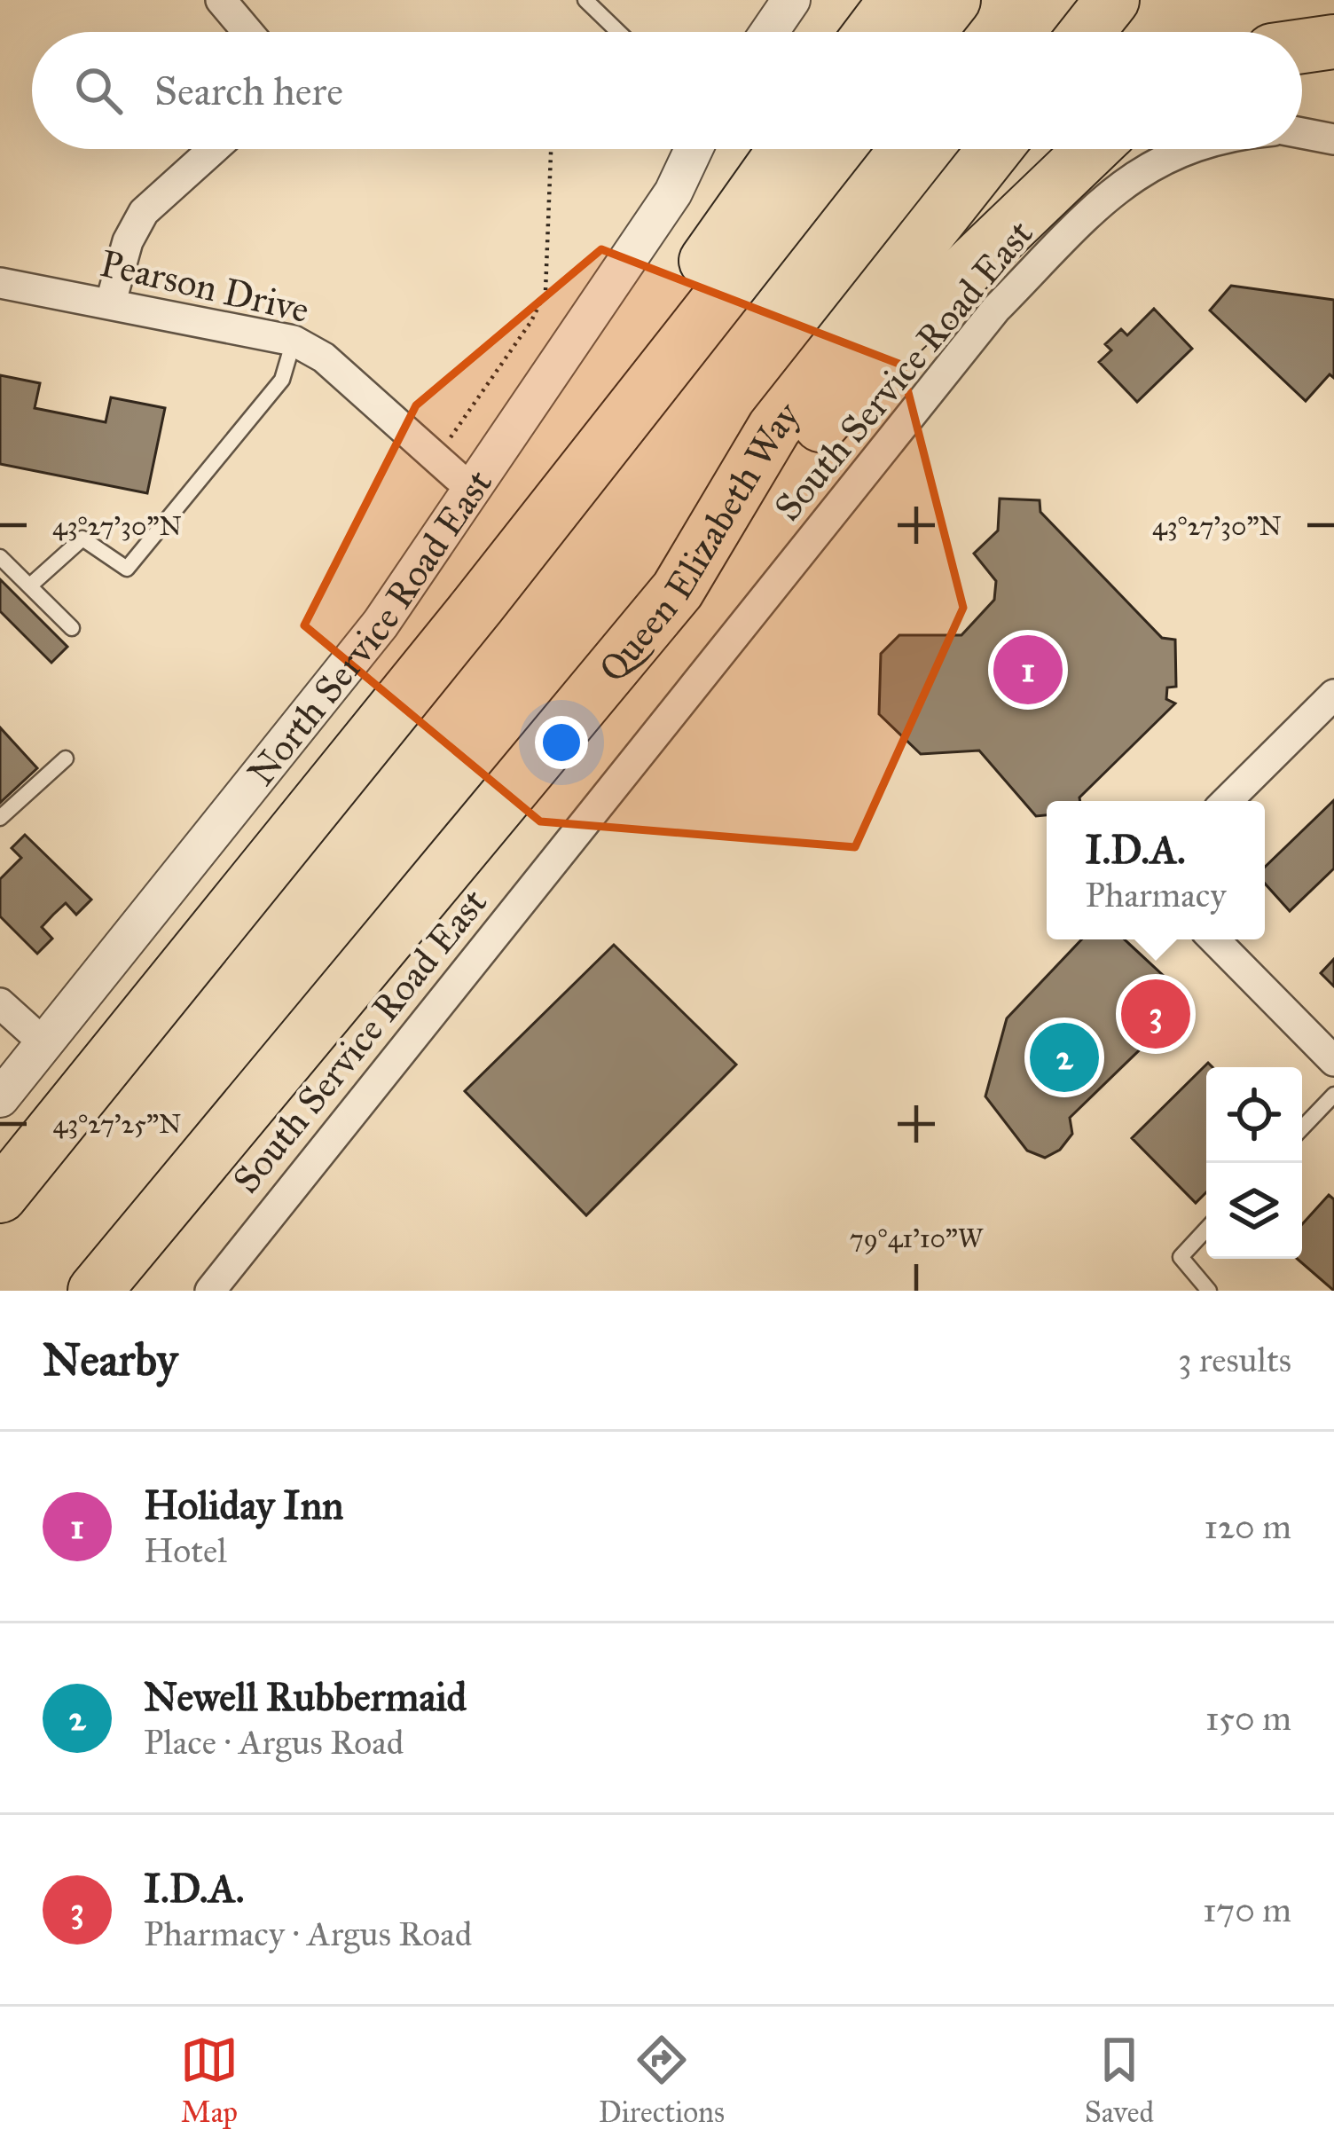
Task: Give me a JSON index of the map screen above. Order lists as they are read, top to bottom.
{
  "streets": {
    "highway": ["Queen Elizabeth Way"],
    "street": ["Pearson Drive", "South Service Road East", "North Service Road East"]
  },
  "crossings": [
    ["Pearson Drive", "North Service Road East"]
  ],
  "page": {
    "search": "Search here",
    "pins": ["1", "3", "2"],
    "popup": ["I.D.A.", "Pharmacy"],
    "heading": ["Nearby", "3 results"],
    "list": [
      {
        "mark": "1",
        "name": "Holiday Inn",
        "note": "Hotel",
        "value": "120 m"
      },
      {
        "mark": "2",
        "name": "Newell Rubbermaid",
        "note": "Place · Argus Road",
        "value": "150 m"
      },
      {
        "mark": "3",
        "name": "I.D.A.",
        "note": "Pharmacy · Argus Road",
        "value": "170 m"
      }
    ],
    "nav": ["Map", "Directions", "Saved"]
  },
  "coordinates": ["43°27'30\"N", "43°27'25\"N", "79°41'10\"W"]
}
